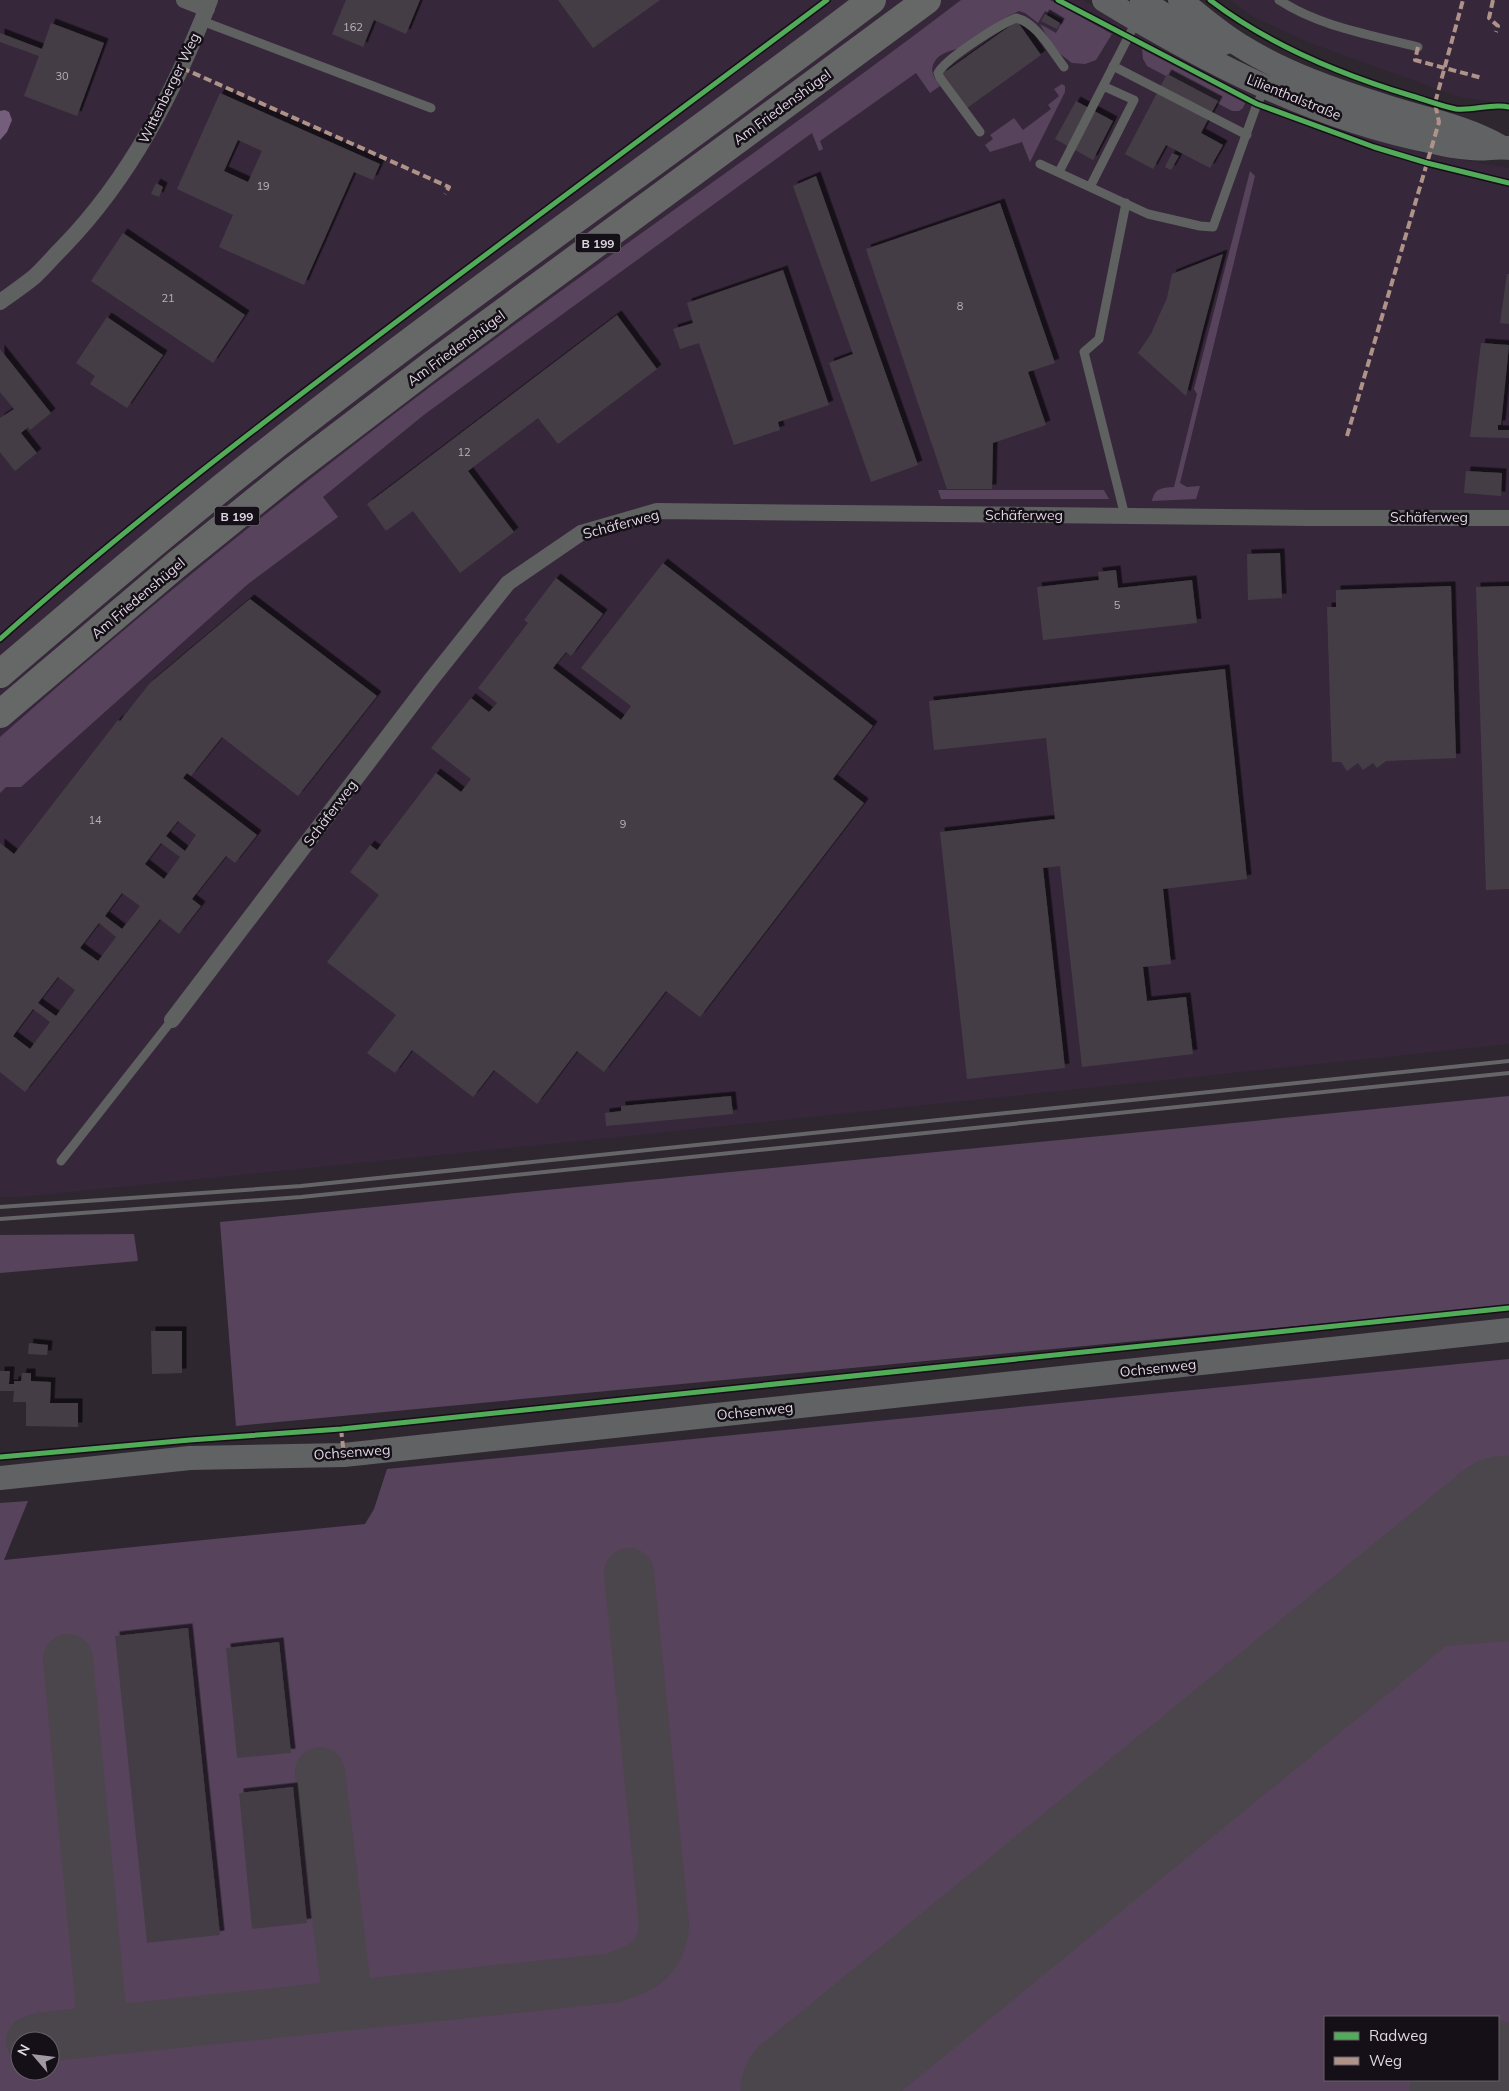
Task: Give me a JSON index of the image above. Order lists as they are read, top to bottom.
{
  "streets": {
    "highway": ["Am Friedenshügel", "B 199"],
    "main road": ["Lilienthalstraße", "Ochsenweg"],
    "street": ["Wittenberger Weg", "Schäferweg"]
  },
  "house_numbers": [
    "162",
    "30",
    "19",
    "21",
    "8",
    "12",
    "5",
    "14",
    "9"
  ],
  "legend": ["Radweg", "Weg"],
  "north": "top left"
}
